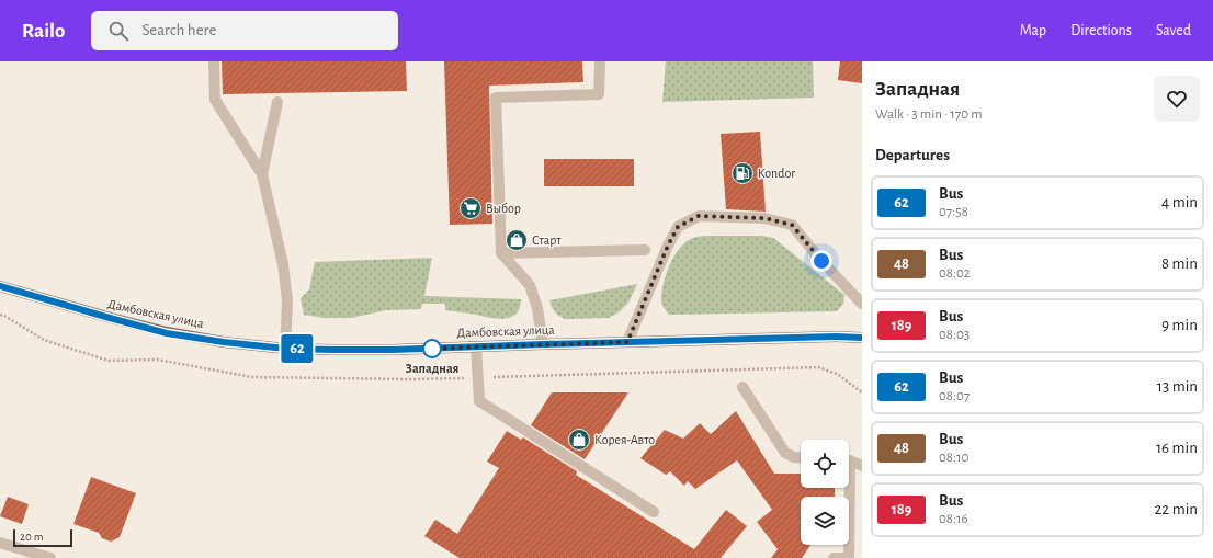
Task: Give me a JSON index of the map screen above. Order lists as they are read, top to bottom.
{
  "streets": {
    "main road": ["Дамбовская улица"]
  },
  "places": {
    "fuel station": ["Kondor"],
    "supermarket": ["Выбор"],
    "shop": ["Старт", "Корея-Авто"],
    "other": ["Западная"]
  },
  "lines": ["bus line 62"],
  "scale_bar": "20 m",
  "page": {
    "header": "Railo",
    "search": "Search here",
    "nav": ["Map", "Directions", "Saved"],
    "on_map": "62",
    "heading": [
      ["Западная", "Walk · 3 min · 170 m"],
      "Departures"
    ],
    "list": [
      {
        "mark": "62",
        "name": "Bus",
        "note": "07:58",
        "value": "4 min"
      },
      {
        "mark": "48",
        "name": "Bus",
        "note": "08:02",
        "value": "8 min"
      },
      {
        "mark": "189",
        "name": "Bus",
        "note": "08:03",
        "value": "9 min"
      },
      {
        "mark": "62",
        "name": "Bus",
        "note": "08:07",
        "value": "13 min"
      },
      {
        "mark": "48",
        "name": "Bus",
        "note": "08:10",
        "value": "16 min"
      },
      {
        "mark": "189",
        "name": "Bus",
        "note": "08:16",
        "value": "22 min"
      }
    ],
    "scale": "20 m"
  }
}
